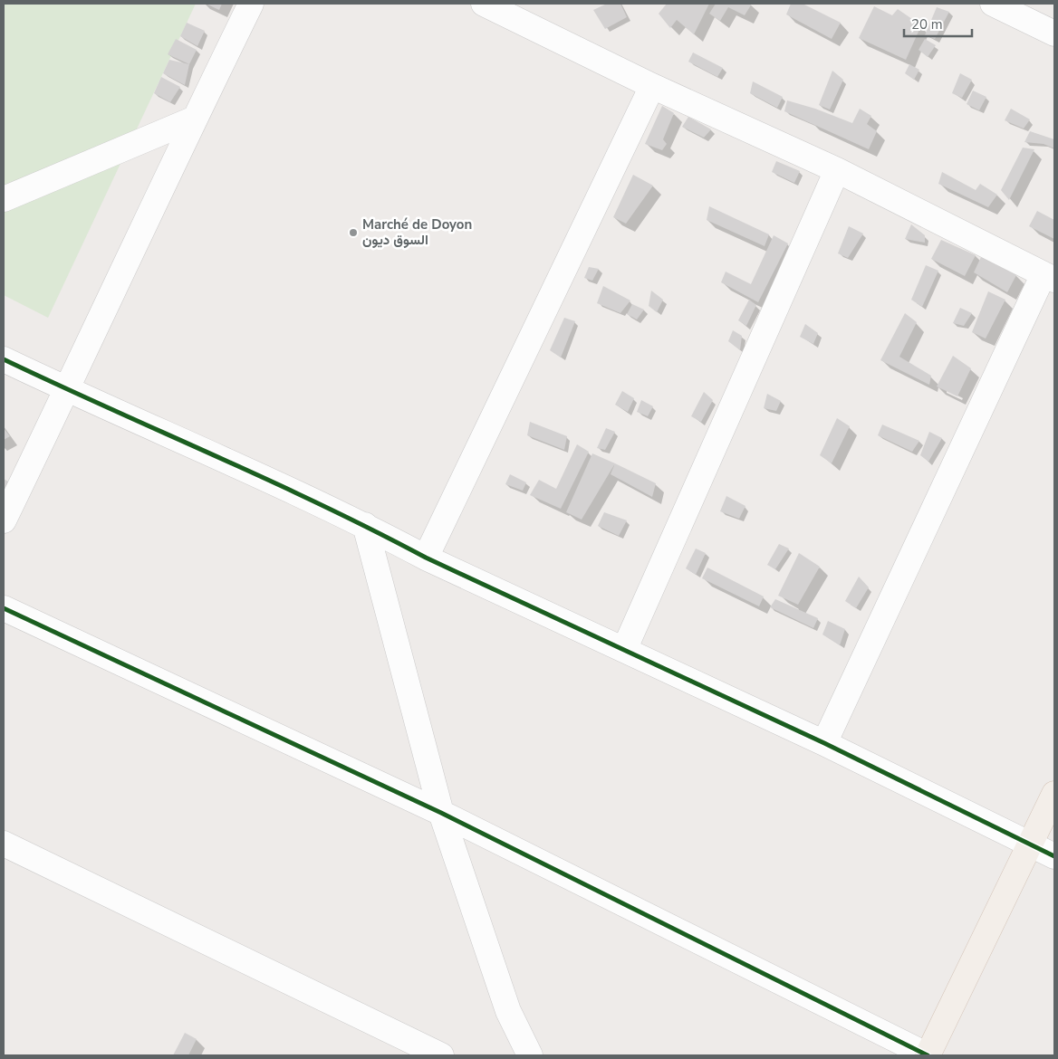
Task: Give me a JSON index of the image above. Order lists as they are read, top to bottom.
{
  "places": ["Marché de Doyon السوق ديون"],
  "scale_bar": "20 m"
}
